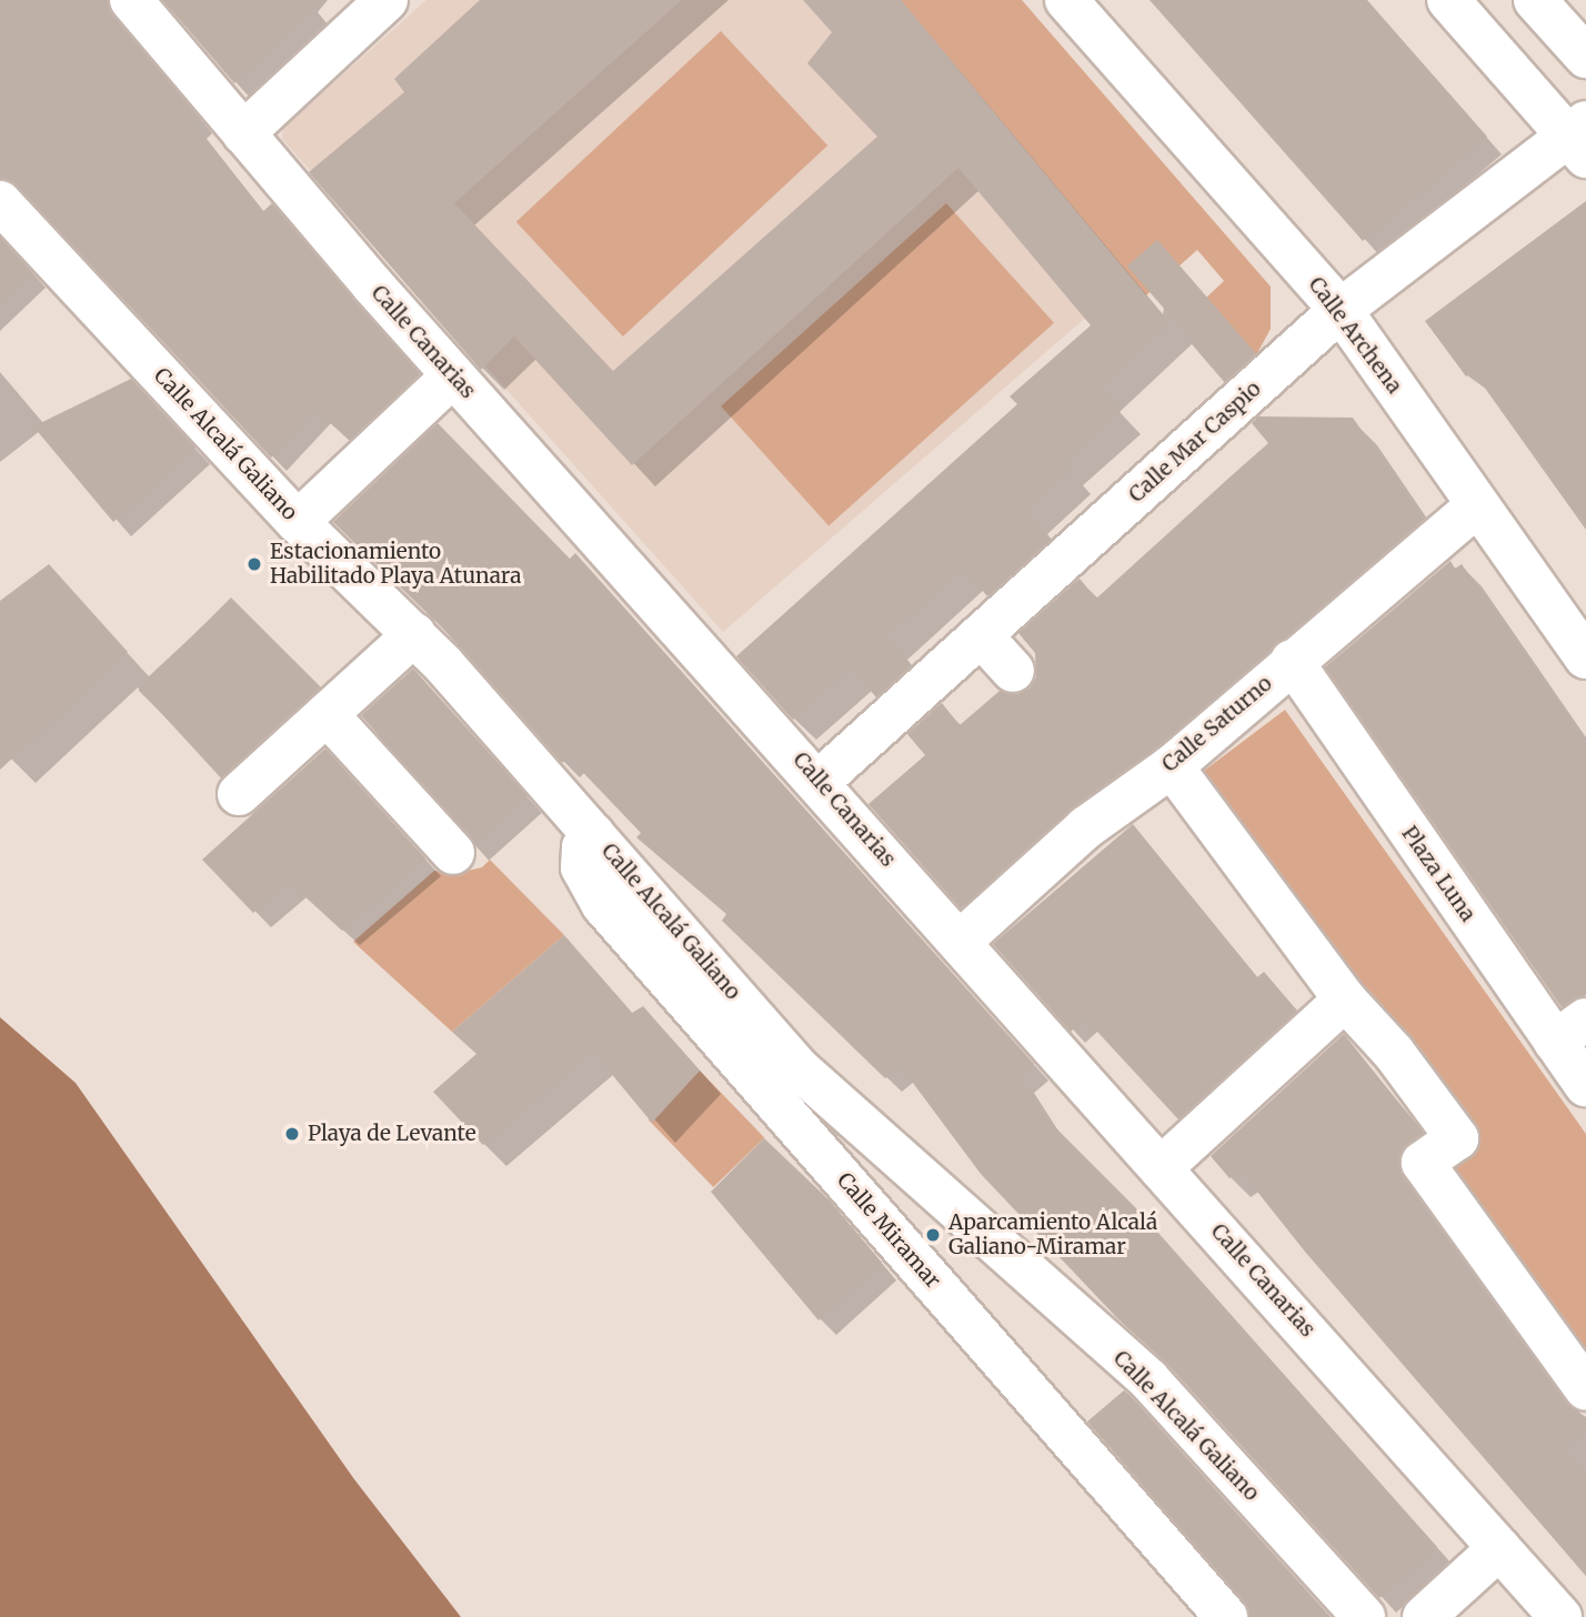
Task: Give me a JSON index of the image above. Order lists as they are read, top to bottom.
{
  "streets": {
    "street": [
      "Calle Archena",
      "Calle Canarias",
      "Calle Mar Caspio",
      "Calle Alcalá Galiano",
      "Calle Saturno",
      "Plaza Luna",
      "Calle Miramar"
    ]
  },
  "crossings": [
    ["Calle Archena", "Calle Mar Caspio"],
    ["Calle Archena", "Calle Saturno"],
    ["Calle Canarias", "Calle Mar Caspio"],
    ["Calle Canarias", "Calle Saturno"],
    ["Calle Alcalá Galiano", "Calle Miramar"],
    ["Calle Saturno", "Plaza Luna"]
  ],
  "places": ["Estacionamiento Habilitado Playa Atunara", "Playa de Levante", "Aparcamiento Alcalá Galiano-Miramar"]
}
